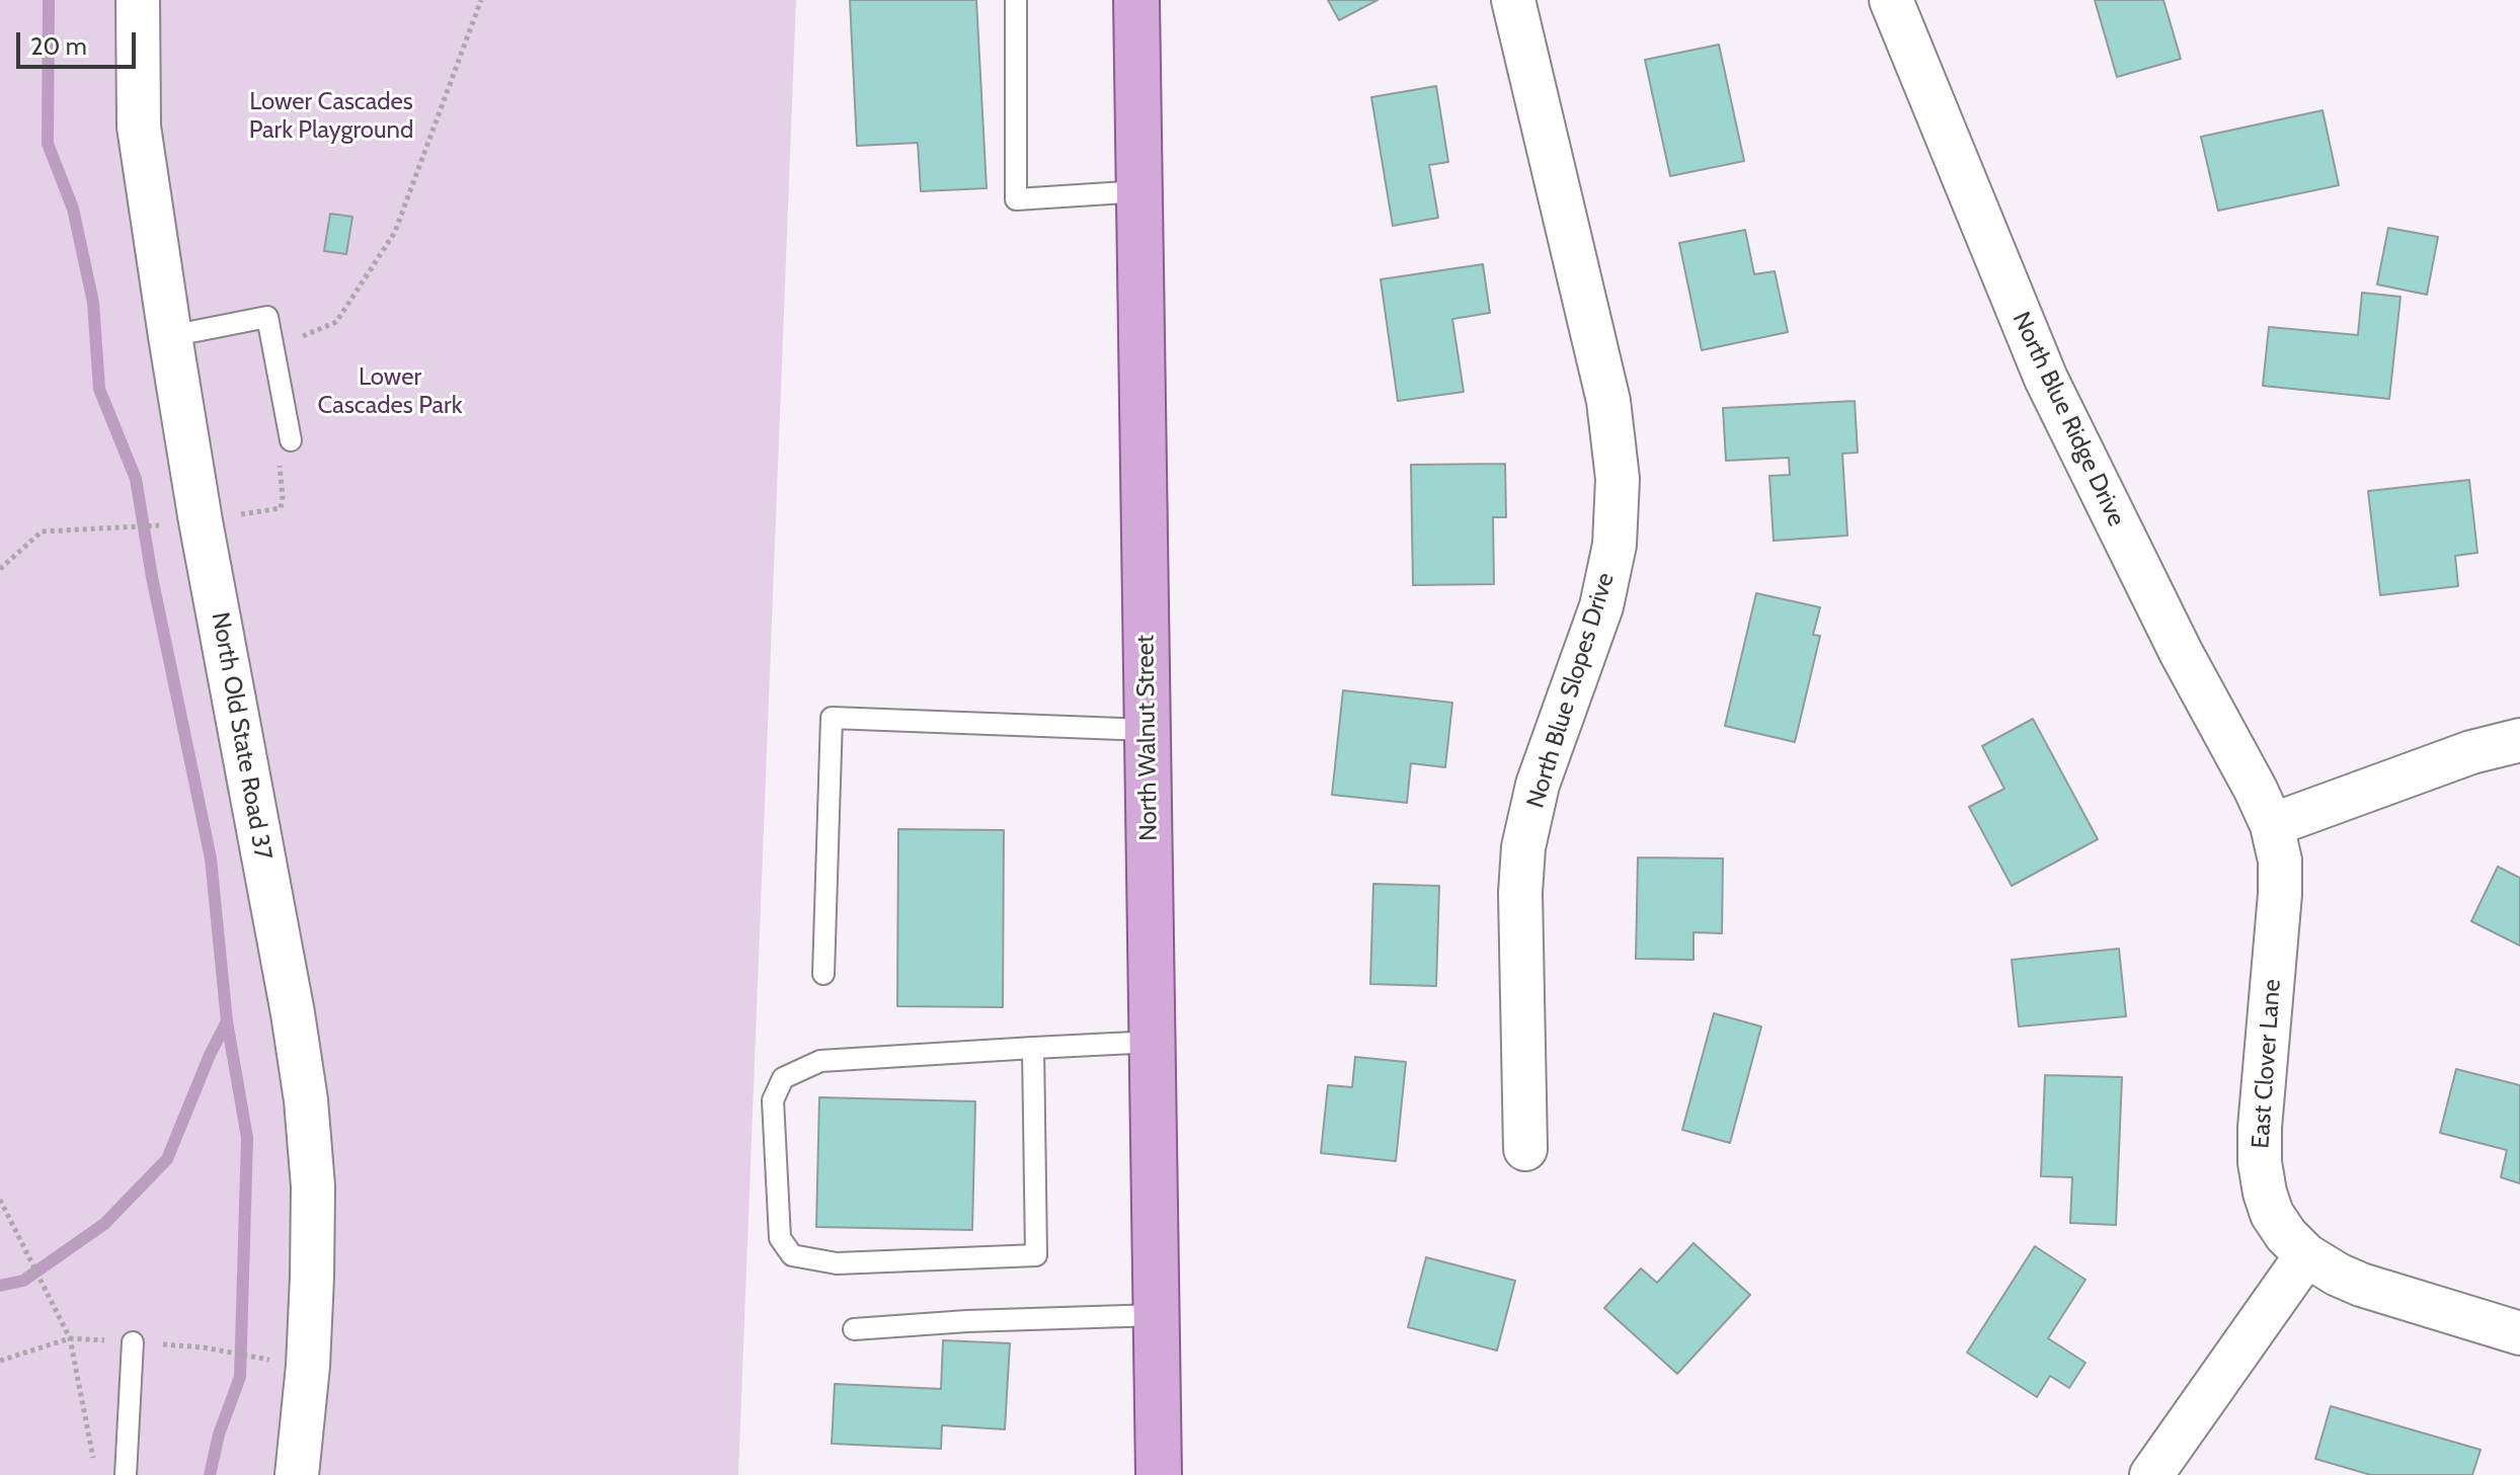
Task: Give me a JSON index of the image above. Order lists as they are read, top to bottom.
{
  "streets": {
    "main road": ["North Walnut Street"],
    "street": [
      "North Blue Ridge Drive",
      "North Blue Slopes Drive",
      "North Old State Road 37",
      "East Clover Lane"
    ]
  },
  "crossings": [
    ["North Blue Ridge Drive", "East Clover Lane"]
  ],
  "parks": ["Lower Cascades Park Playground", "Lower Cascades Park"],
  "scale_bar": "20 m"
}
